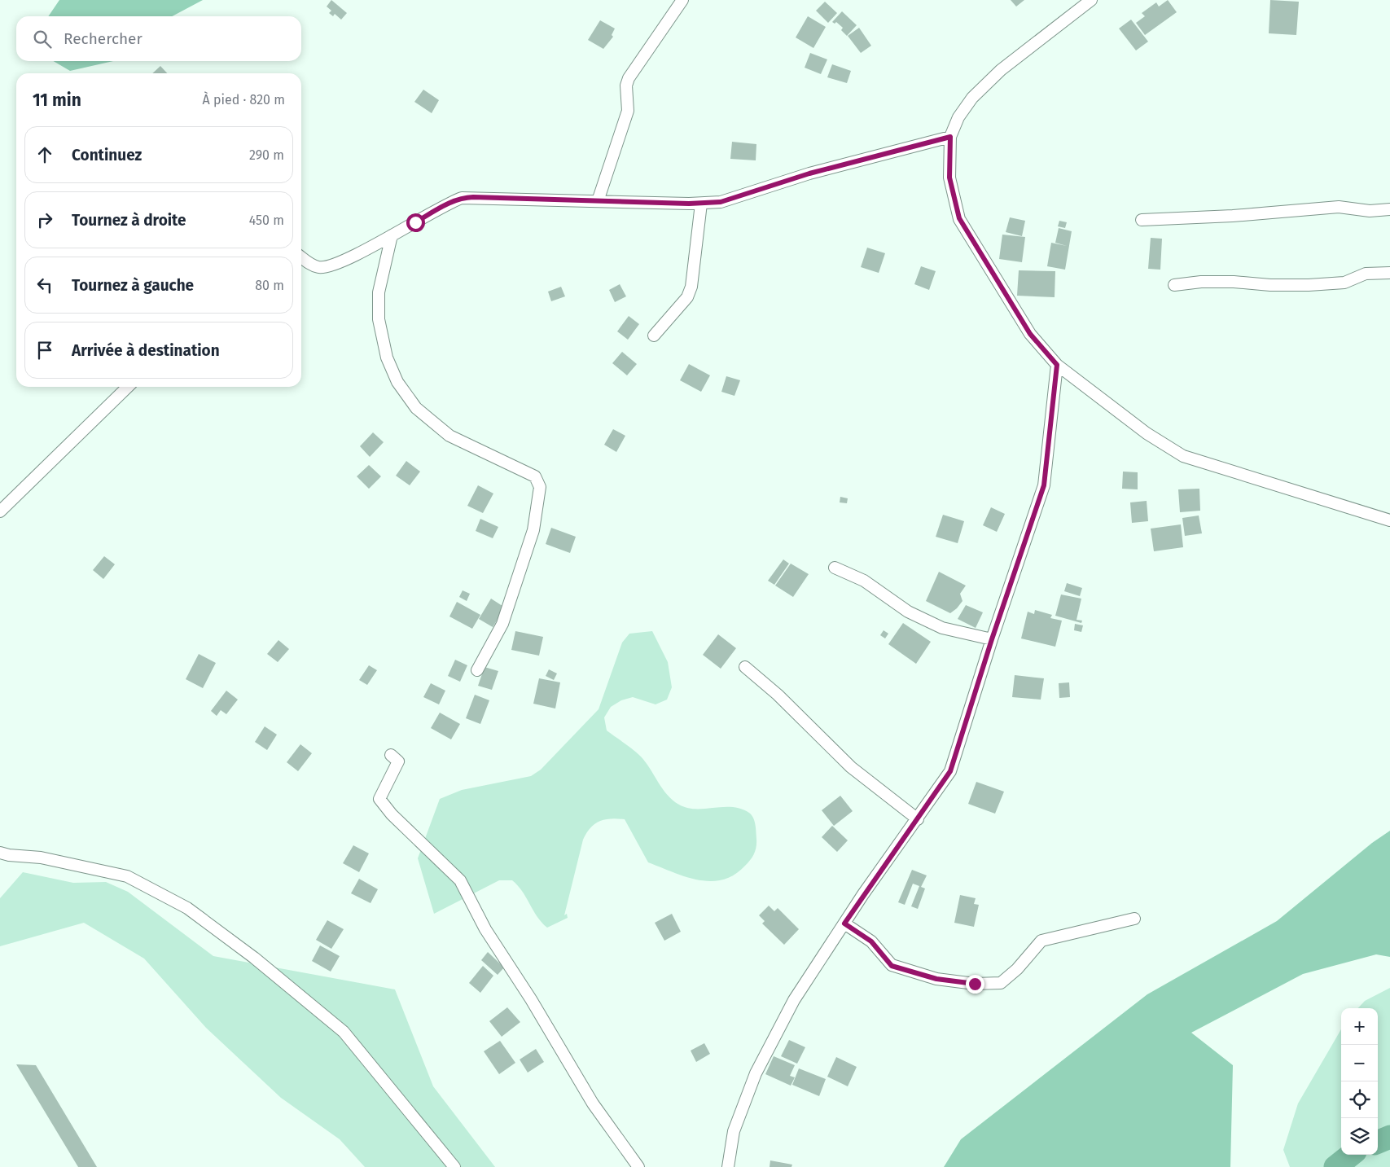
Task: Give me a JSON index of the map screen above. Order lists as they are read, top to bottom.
{
  "page": {
    "search": "Rechercher",
    "heading": ["11 min", "À pied · 820 m"],
    "list": [
      ["Continuez", "290 m"],
      ["Tournez à droite", "450 m"],
      ["Tournez à gauche", "80 m"],
      "Arrivée à destination"
    ],
    "map_buttons": ["+", "−"]
  }
}
